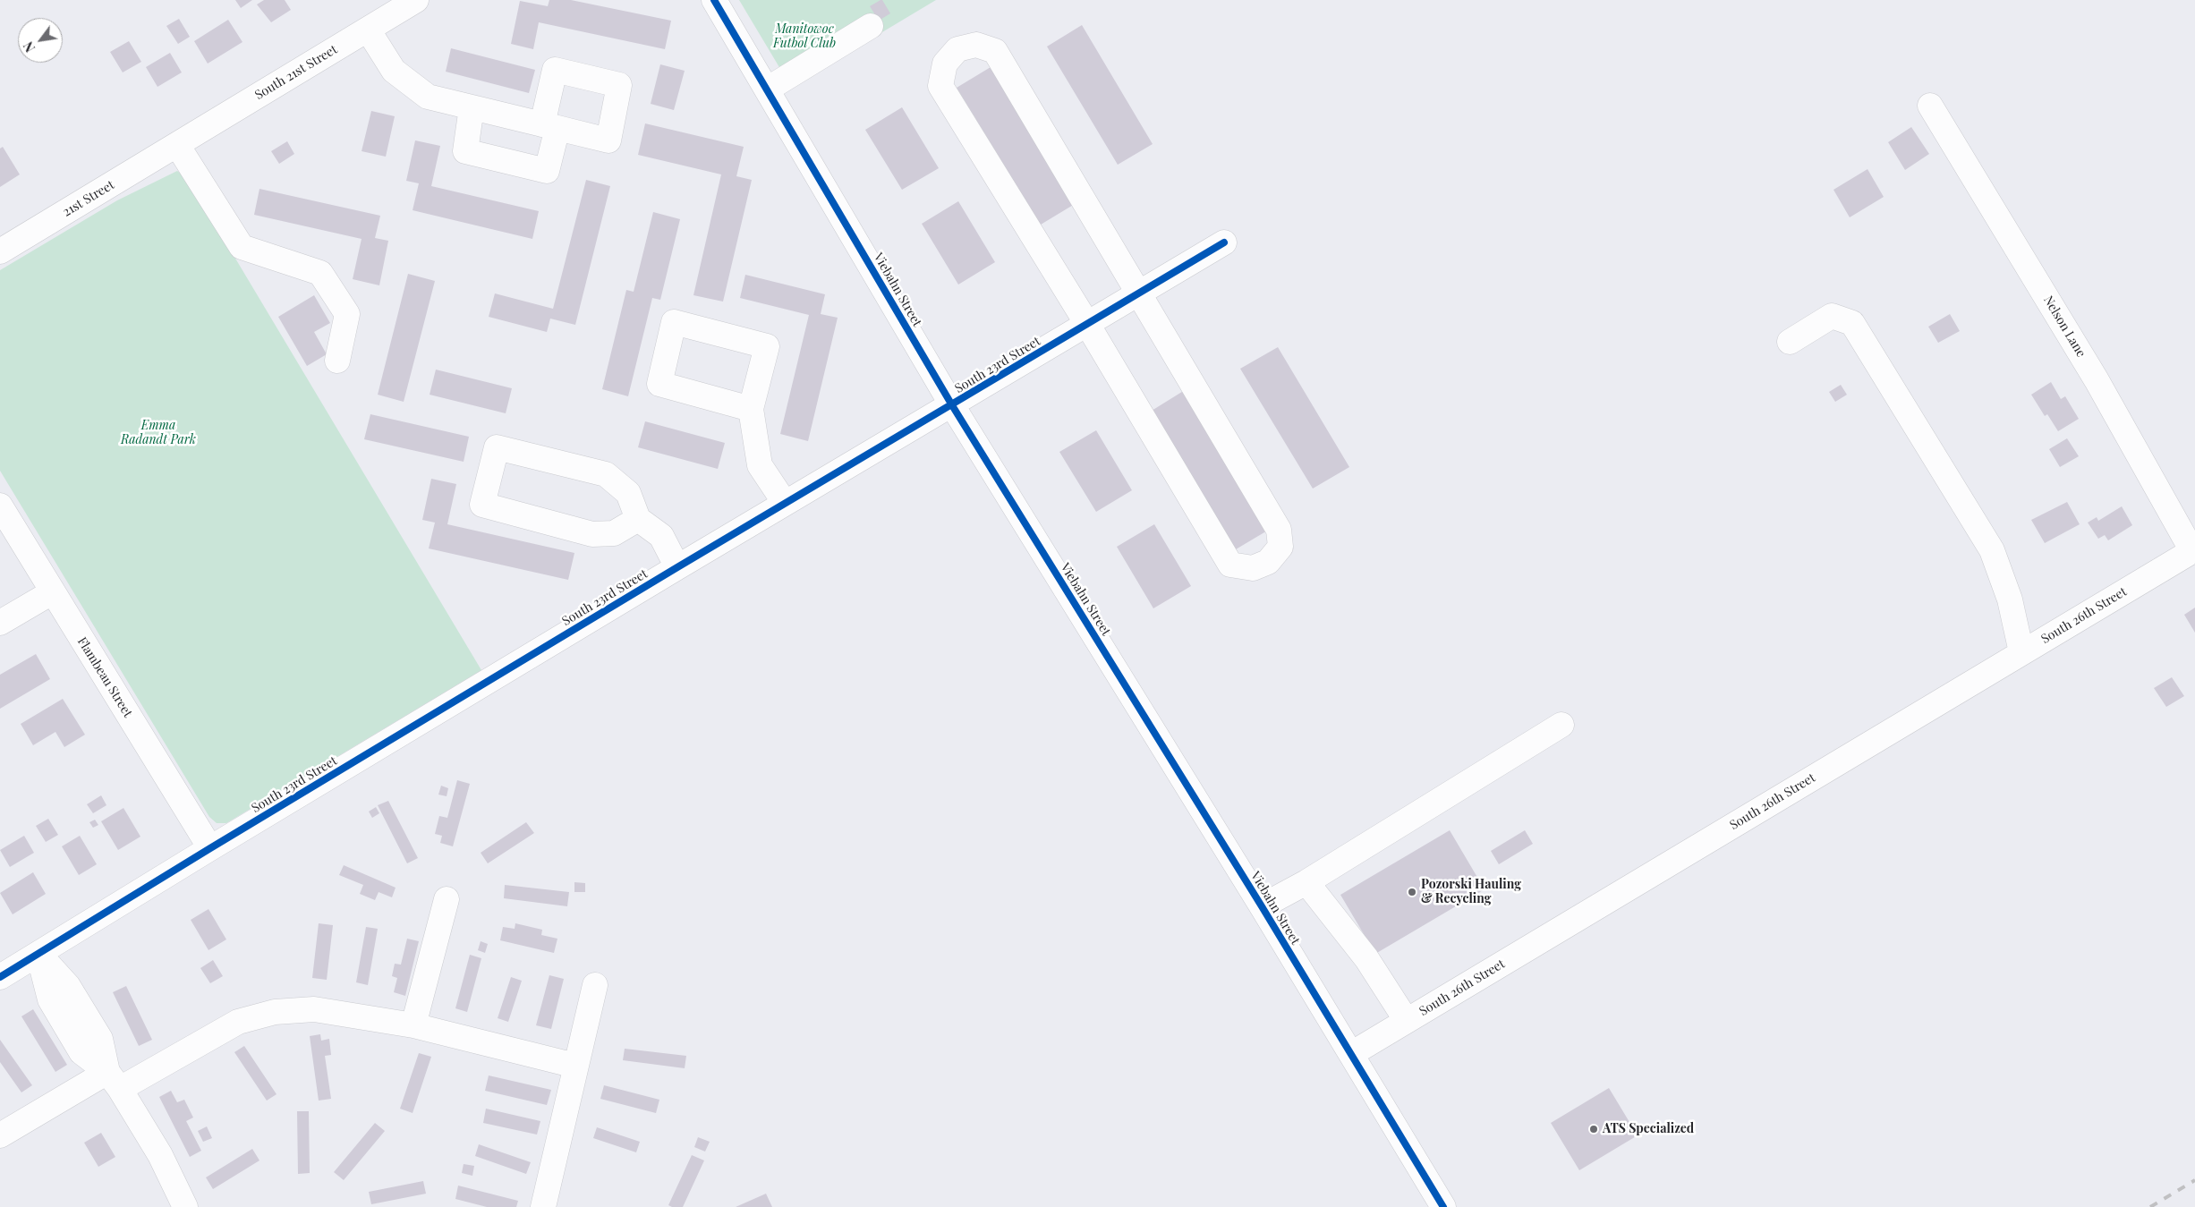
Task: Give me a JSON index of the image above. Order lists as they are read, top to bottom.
{
  "streets": {
    "street": [
      "South 21st Street",
      "21st Street",
      "Viebahn Street",
      "Nelson Lane",
      "South 23rd Street",
      "South 26th Street",
      "Flambeau Street"
    ]
  },
  "crossings": [
    ["South 21st Street", "21st Street"],
    ["Viebahn Street", "South 23rd Street"],
    ["Viebahn Street", "South 26th Street"],
    ["Nelson Lane", "South 26th Street"],
    ["South 23rd Street", "Flambeau Street"]
  ],
  "parks": ["Manitowoc Futbol Club", "Emma Radandt Park"],
  "places": ["Pozorski Hauling & Recycling", "ATS Specialized"],
  "north": "bottom left"
}
